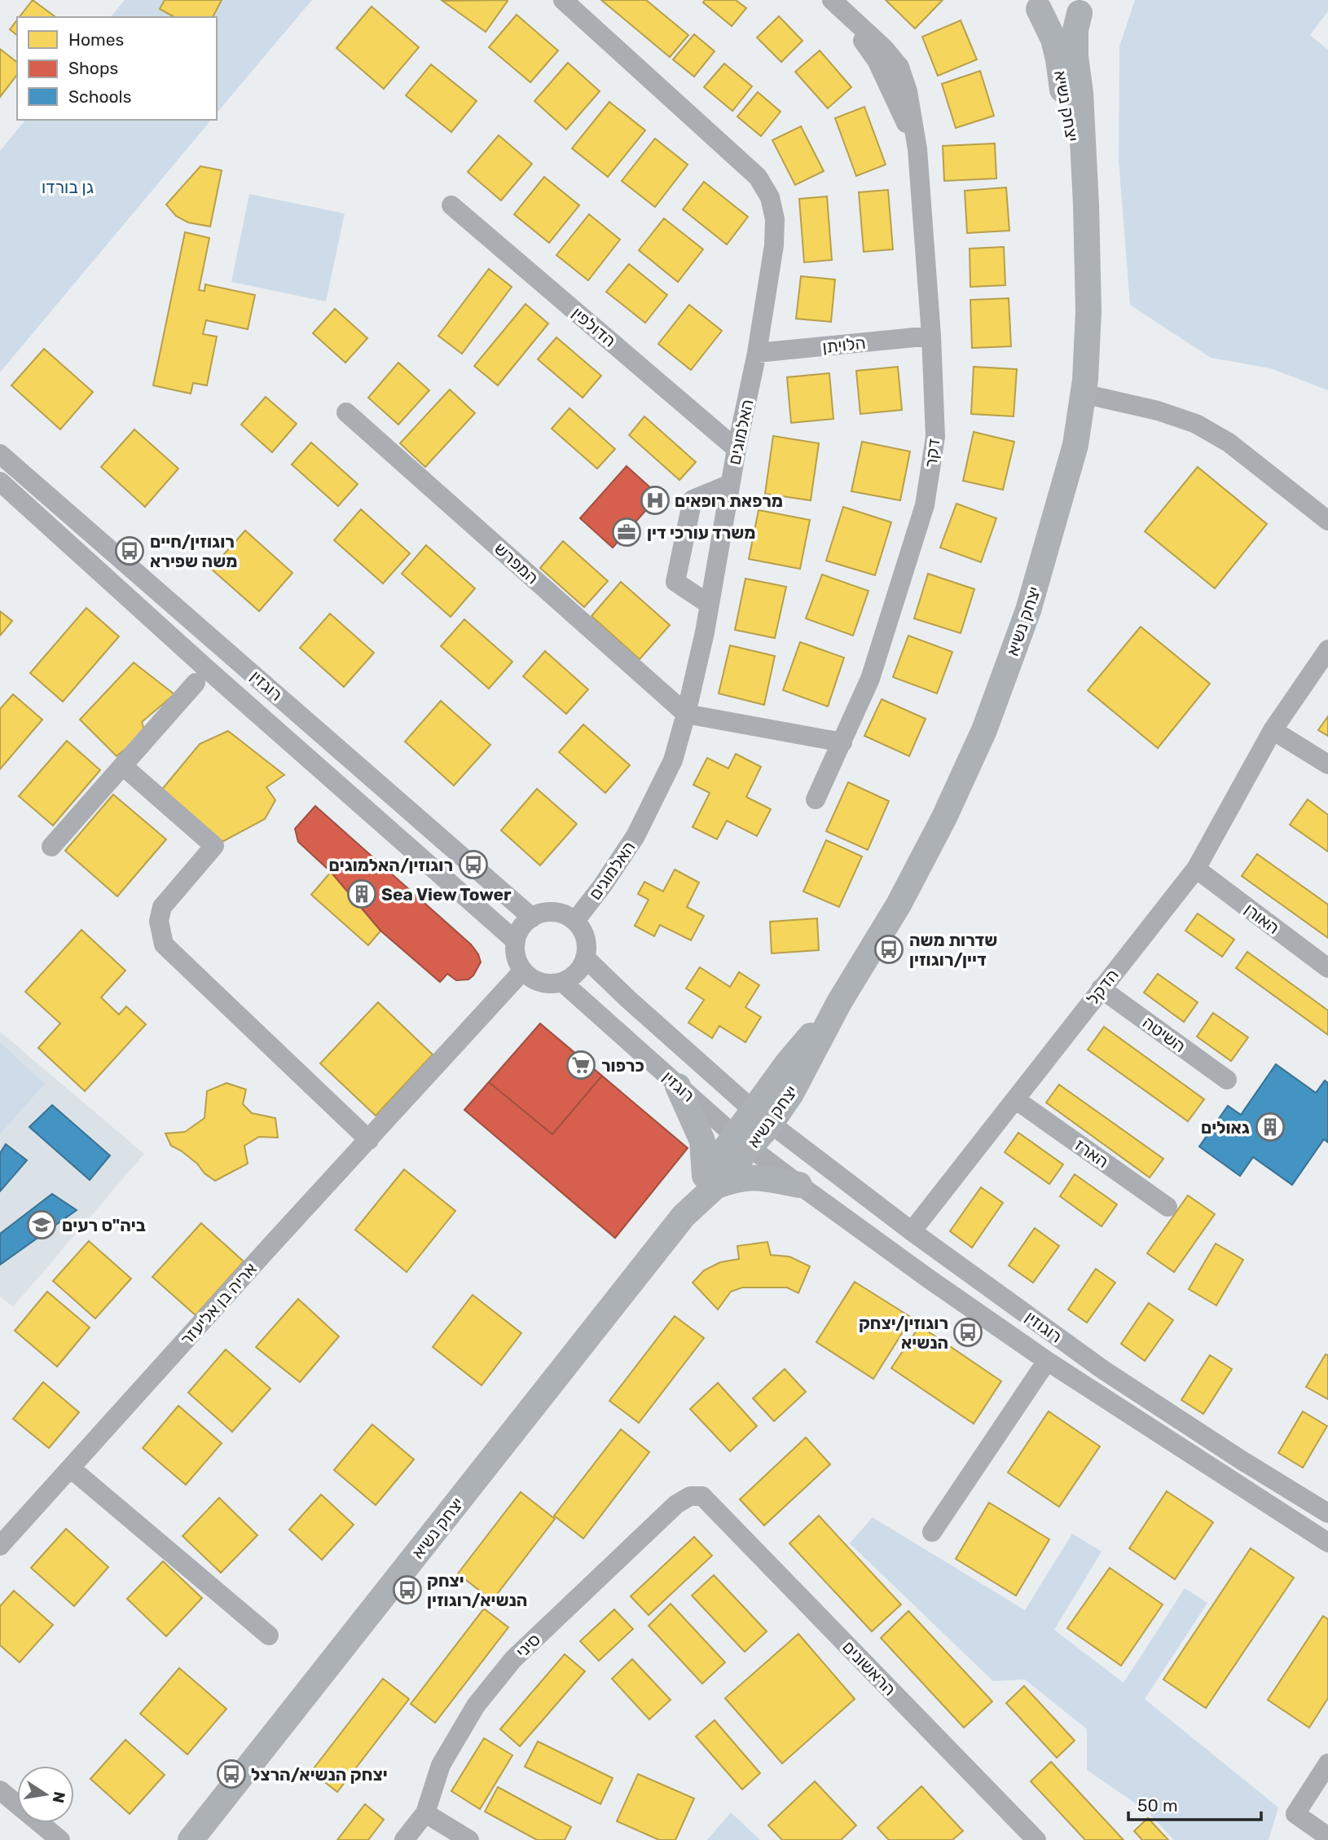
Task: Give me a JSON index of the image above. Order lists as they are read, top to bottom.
{
  "streets": {
    "main road": ["יצחק נשיא"],
    "street": [
      "הדולפין",
      "הלויתן",
      "האלמוגים",
      "דקר",
      "המפרש",
      "רוגזין",
      "האורן",
      "הדקל",
      "השיטה",
      "הארז",
      "אריה בן אליעזר",
      "רוגוזין",
      "סיני",
      "הראשונים"
    ]
  },
  "crossings": [
    ["יצחק נשיא", "רוגזין"],
    ["יצחק נשיא", "רוגוזין"],
    ["הדולפין", "האלמוגים"],
    ["הלויתן", "האלמוגים"],
    ["הלויתן", "דקר"],
    ["האלמוגים", "המפרש"],
    ["האלמוגים", "רוגזין"],
    ["האלמוגים", "אריה בן אליעזר"],
    ["רוגזין", "אריה בן אליעזר"],
    ["רוגזין", "רוגוזין"],
    ["האורן", "הדקל"],
    ["הדקל", "השיטה"],
    ["הדקל", "הארז"],
    ["הדקל", "רוגוזין"],
    ["סיני", "הראשונים"]
  ],
  "parks": ["גן בורדו"],
  "places": {
    "hospital": ["מרפאת רופאים"],
    "office": ["משרד עורכי דין"],
    "bus stop": [
      "רוגוזין/חיים משה שפירא",
      "רוגוזין/האלמוגים",
      "שדרות משה דיין/רוגוזין",
      "רוגוזין/יצחק הנשיא",
      "יצחק הנשיא/רוגוזין",
      "יצחק הנשיא/הרצל"
    ],
    "building": ["Sea View Tower", "גאולים"],
    "supermarket": ["כרפור"],
    "school or university": ["ביה\"ס רעים"]
  },
  "legend": ["Homes", "Shops", "Schools"],
  "scale_bar": "50 m",
  "north": "right"
}
